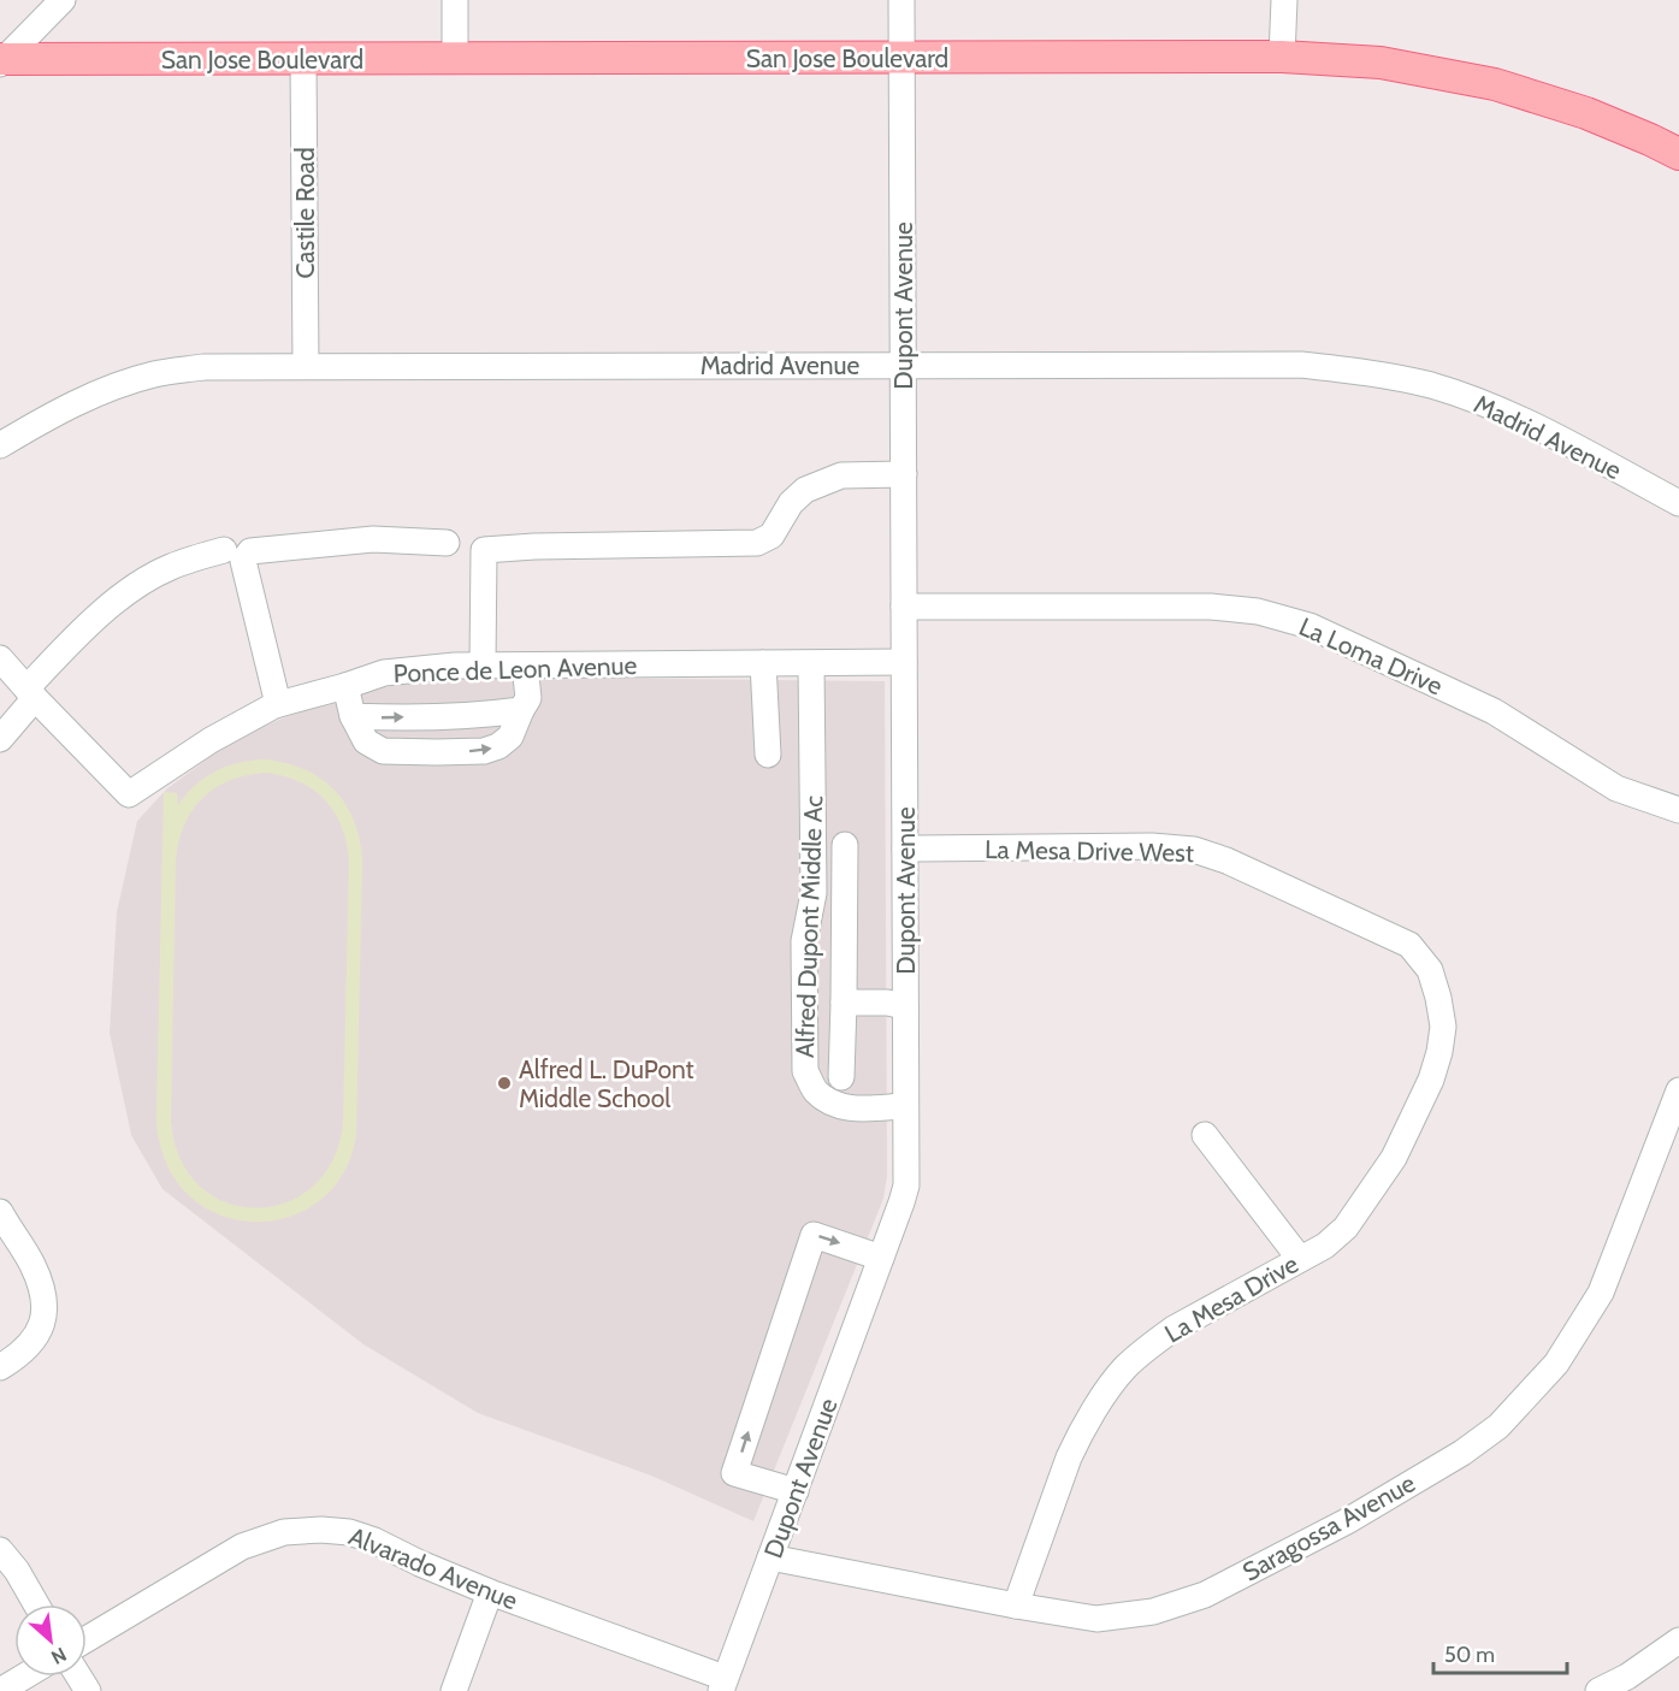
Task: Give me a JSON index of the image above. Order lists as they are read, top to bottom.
{
  "streets": {
    "main road": ["San Jose Boulevard"],
    "street": [
      "Castile Road",
      "Dupont Avenue",
      "Madrid Avenue",
      "La Loma Drive",
      "Ponce de Leon Avenue",
      "La Mesa Drive West",
      "Alfred Dupont Middle Ac",
      "La Mesa Drive",
      "Saragossa Avenue",
      "Alvarado Avenue"
    ]
  },
  "crossings": [
    ["San Jose Boulevard", "Castile Road"],
    ["San Jose Boulevard", "Dupont Avenue"],
    ["Castile Road", "Madrid Avenue"],
    ["Dupont Avenue", "Madrid Avenue"],
    ["Dupont Avenue", "La Loma Drive"],
    ["Dupont Avenue", "Ponce de Leon Avenue"],
    ["Dupont Avenue", "La Mesa Drive West"],
    ["Dupont Avenue", "Alfred Dupont Middle Ac"],
    ["Dupont Avenue", "Saragossa Avenue"],
    ["Dupont Avenue", "Alvarado Avenue"],
    ["Ponce de Leon Avenue", "Alfred Dupont Middle Ac"],
    ["La Mesa Drive West", "La Mesa Drive"],
    ["La Mesa Drive", "Saragossa Avenue"]
  ],
  "places": ["Alfred L. DuPont Middle School"],
  "scale_bar": "50 m",
  "north": "bottom right"
}
